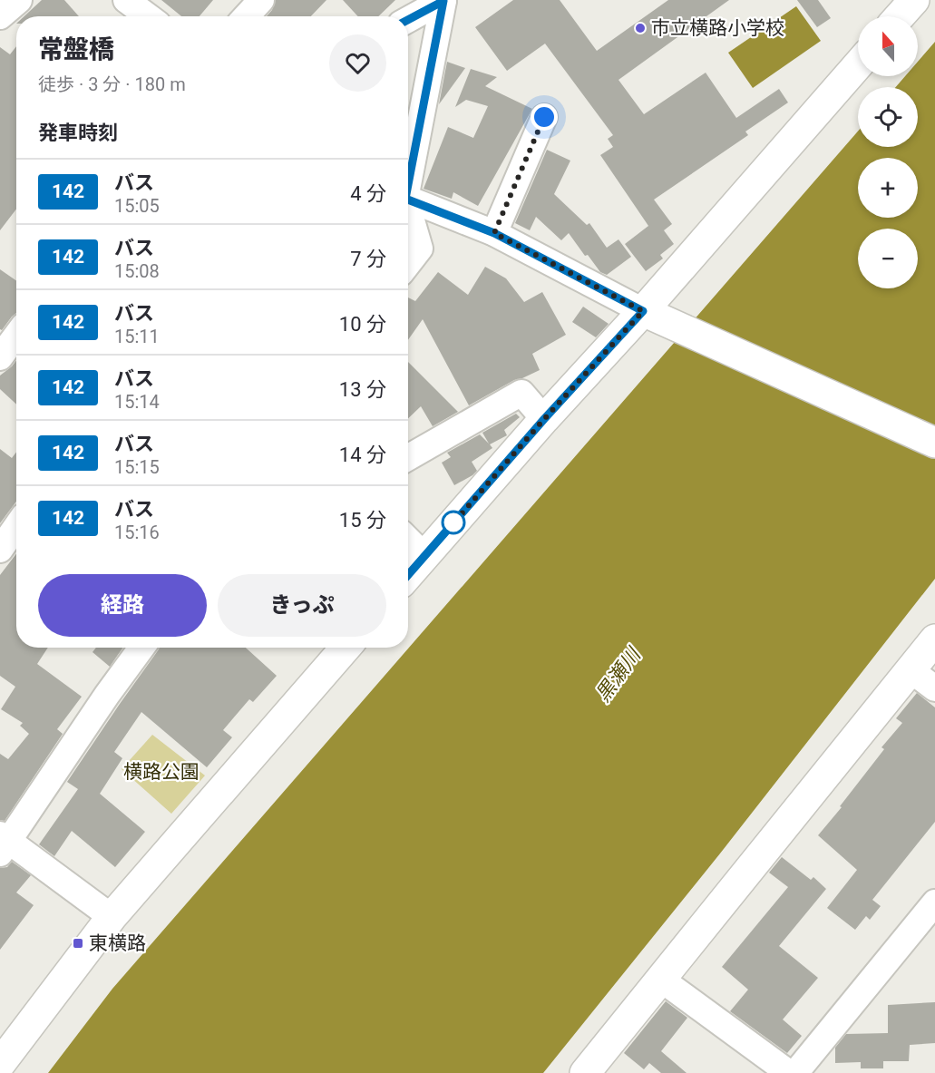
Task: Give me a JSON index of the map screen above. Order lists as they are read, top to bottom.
{
  "water": ["黒瀬川"],
  "parks": ["横路公園"],
  "places": {
    "other": ["市立横路小学校"],
    "transit": ["東横路"]
  },
  "lines": ["bus line 142"],
  "north": "top",
  "page": {
    "map_buttons": ["+", "−"],
    "heading": [
      ["常盤橋", "徒歩 · 3 分 · 180 m"],
      "発車時刻"
    ],
    "list": [
      {
        "mark": "142",
        "name": "バス",
        "note": "15:05",
        "value": "4 分"
      },
      {
        "mark": "142",
        "name": "バス",
        "note": "15:08",
        "value": "7 分"
      },
      {
        "mark": "142",
        "name": "バス",
        "note": "15:11",
        "value": "10 分"
      },
      {
        "mark": "142",
        "name": "バス",
        "note": "15:14",
        "value": "13 分"
      },
      {
        "mark": "142",
        "name": "バス",
        "note": "15:15",
        "value": "14 分"
      },
      {
        "mark": "142",
        "name": "バス",
        "note": "15:16",
        "value": "15 分"
      }
    ],
    "buttons": ["経路", "きっぷ"]
  }
}
